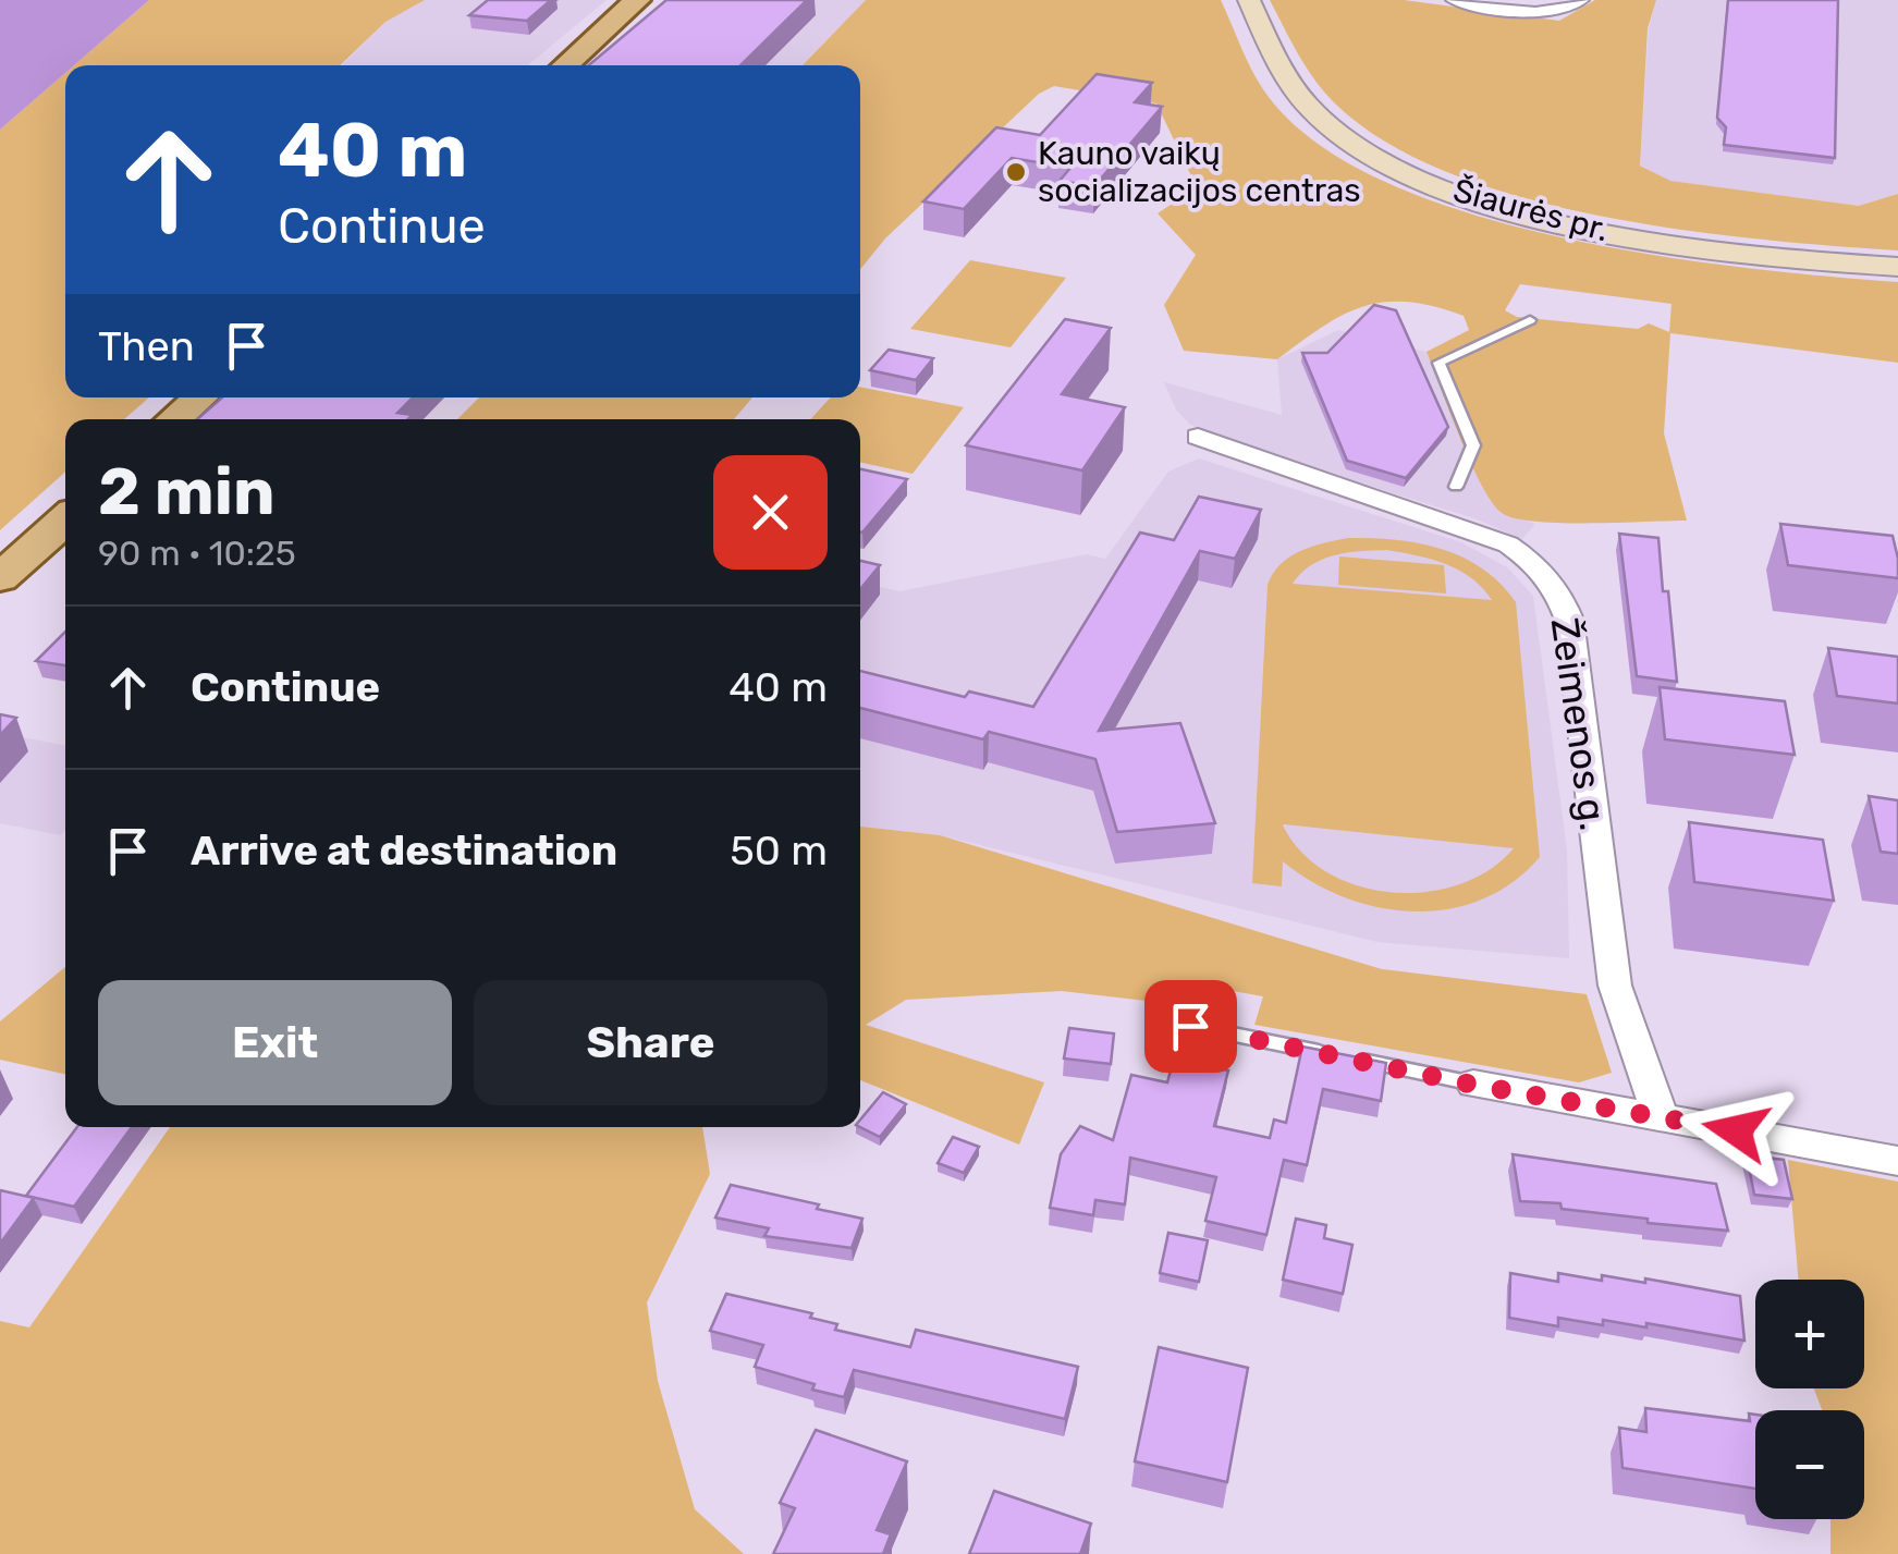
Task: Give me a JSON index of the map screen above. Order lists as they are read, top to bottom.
{
  "streets": {
    "main road": ["Šiaurės pr."],
    "street": ["Žeimenos g."]
  },
  "places": ["Kauno vaikų socializacijos centras"],
  "page": {
    "turn": ["40 m", "Continue"],
    "then": "Then",
    "heading": ["2 min", "90 m · 10:25"],
    "list": [
      {
        "name": "Continue",
        "value": "40 m"
      },
      {
        "name": "Arrive at destination",
        "value": "50 m"
      }
    ],
    "buttons": ["Exit", "Share"],
    "map_buttons": ["+", "−"]
  }
}
